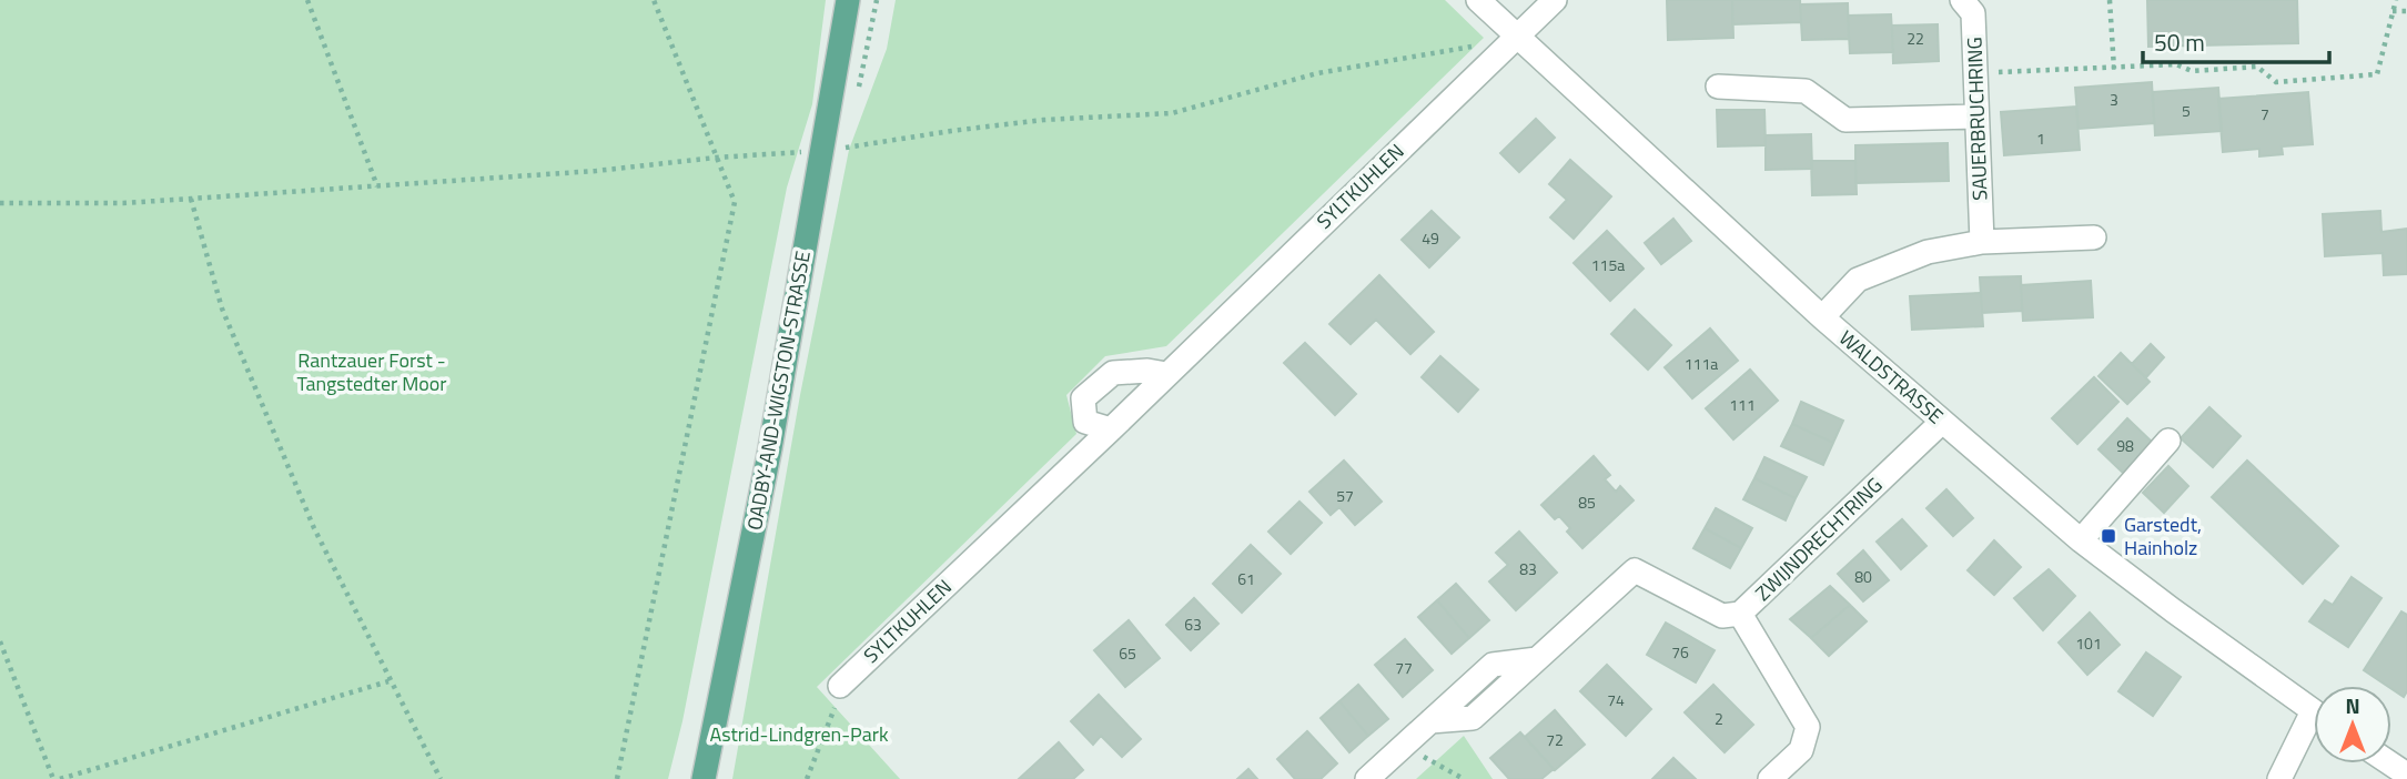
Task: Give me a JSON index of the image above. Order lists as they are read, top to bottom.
{
  "streets": {
    "main road": ["OADBY-AND-WIGSTON-STRASSE"],
    "street": [
      "SAUERBRUCHRING",
      "SYLTKUHLEN",
      "WALDSTRASSE",
      "ZWIJNDRECHTRING"
    ]
  },
  "crossings": [
    ["SYLTKUHLEN", "WALDSTRASSE"],
    ["WALDSTRASSE", "ZWIJNDRECHTRING"]
  ],
  "parks": ["Rantzauer Forst - Tangstedter Moor", "Astrid-Lindgren-Park"],
  "places": {
    "transit": ["Garstedt, Hainholz"]
  },
  "house_numbers": [
    "22",
    "3",
    "5",
    "7",
    "1",
    "49",
    "115a",
    "111a",
    "111",
    "98",
    "57",
    "85",
    "83",
    "80",
    "61",
    "63",
    "101",
    "76",
    "65",
    "77",
    "74",
    "2",
    "72"
  ],
  "scale_bar": "50 m",
  "north": "top"
}
